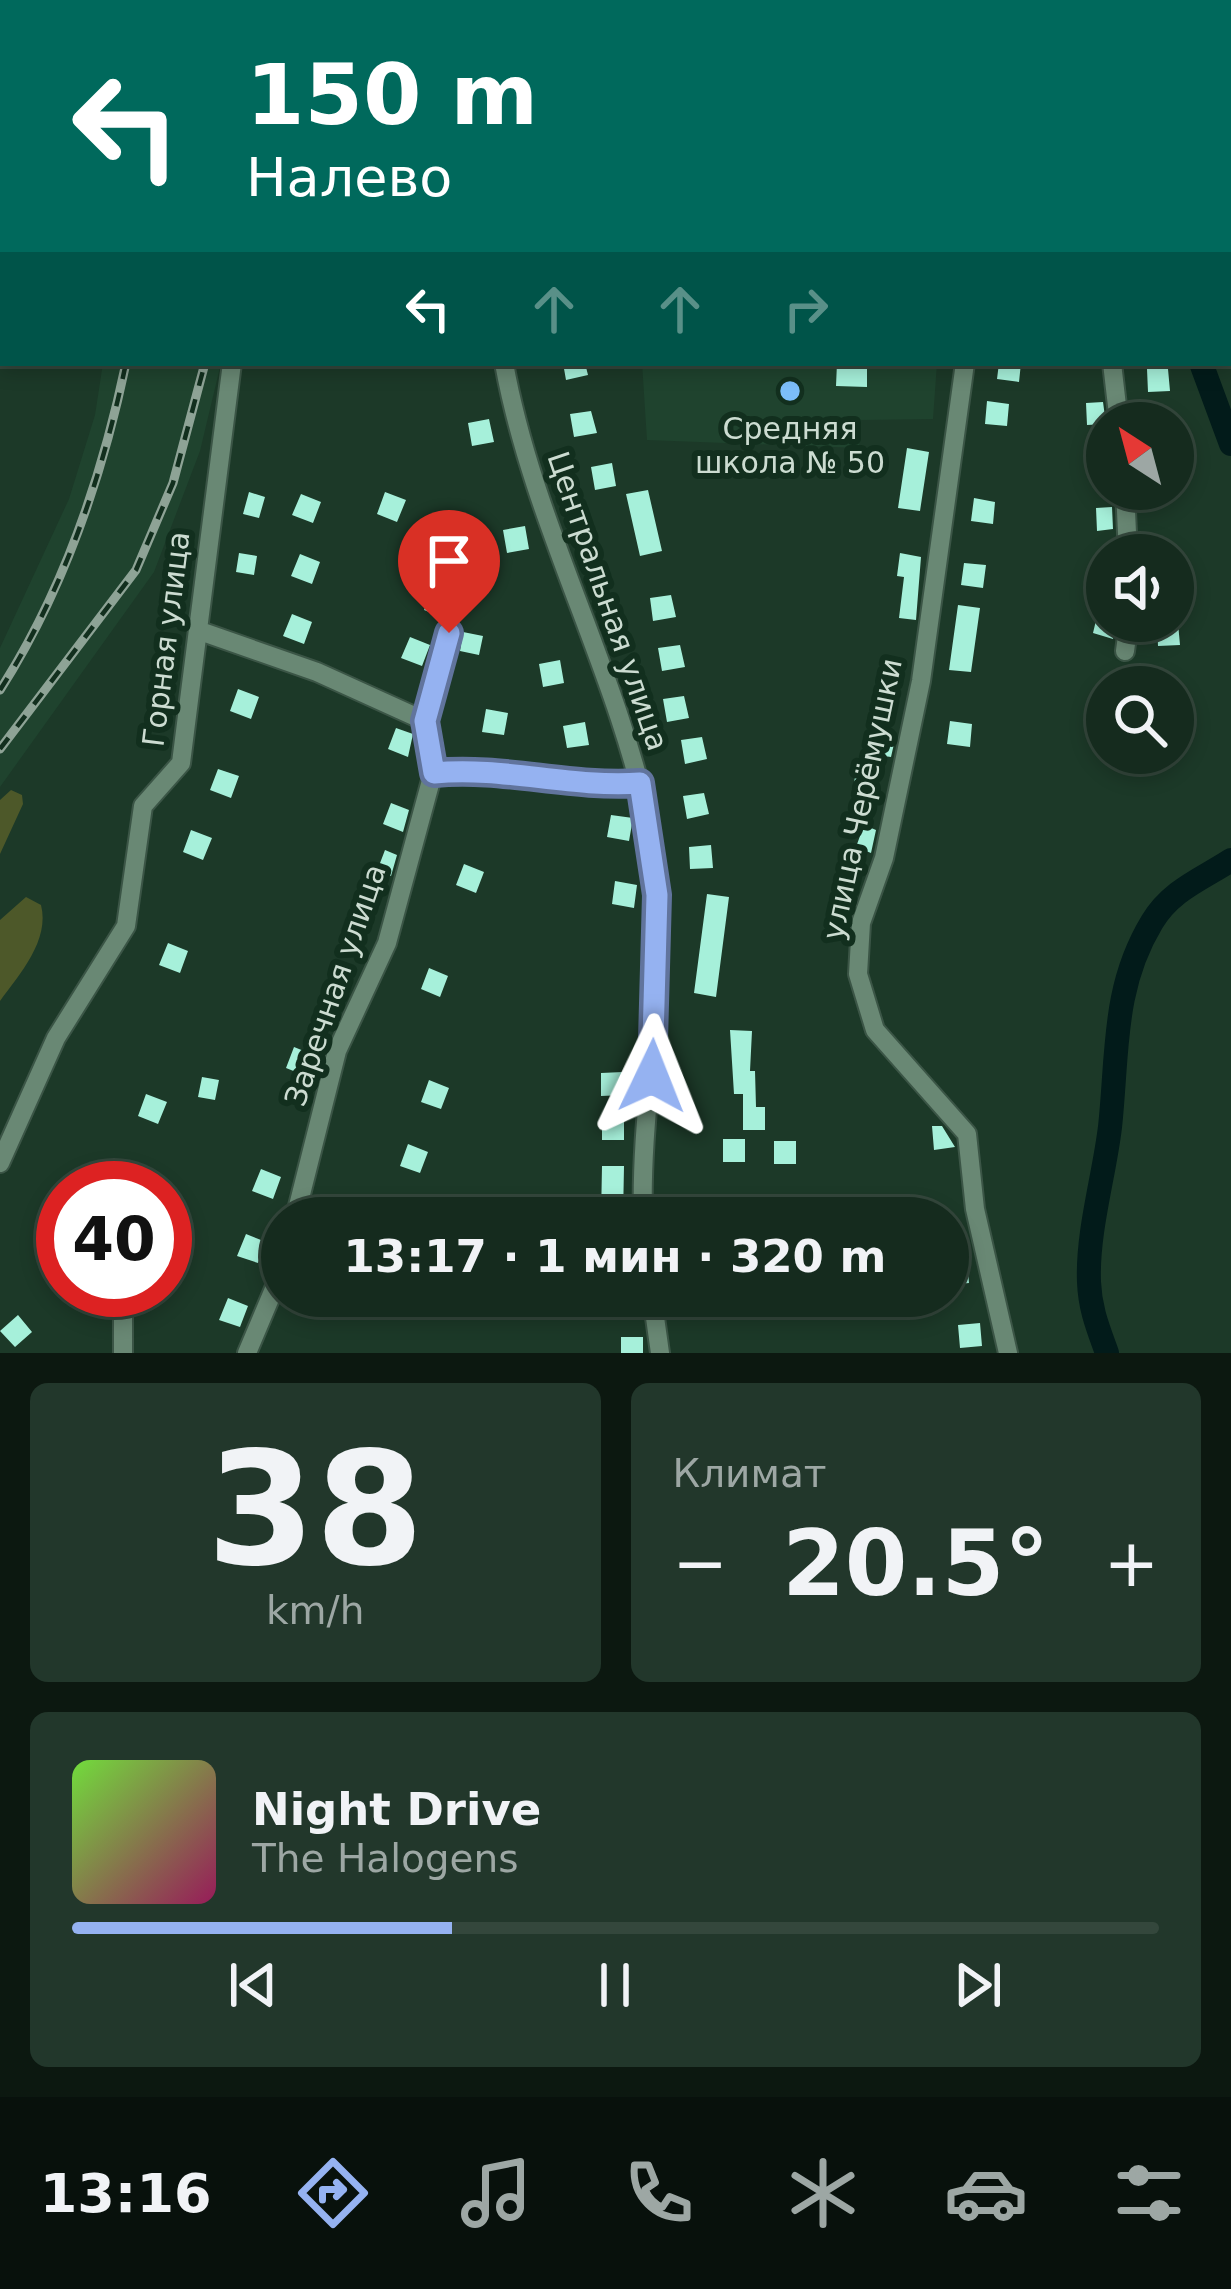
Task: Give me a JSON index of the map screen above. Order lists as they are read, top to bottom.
{
  "streets": {
    "street": [
      "Центральная улица",
      "Горная улица",
      "улица Черёмушки",
      "Заречная улица"
    ]
  },
  "places": ["Средняя школа № 50"],
  "north": "top left",
  "page": {
    "turn": ["150 m", "Налево"],
    "limit": "40",
    "trip": "13:17 · 1 мин · 320 m",
    "tile": [
      ["38", "km/h"],
      "Климат"
    ],
    "heat": ["−", "20.5°", "+"],
    "song": ["Night Drive", "The Halogens"],
    "tabs": "13:16"
  }
}
